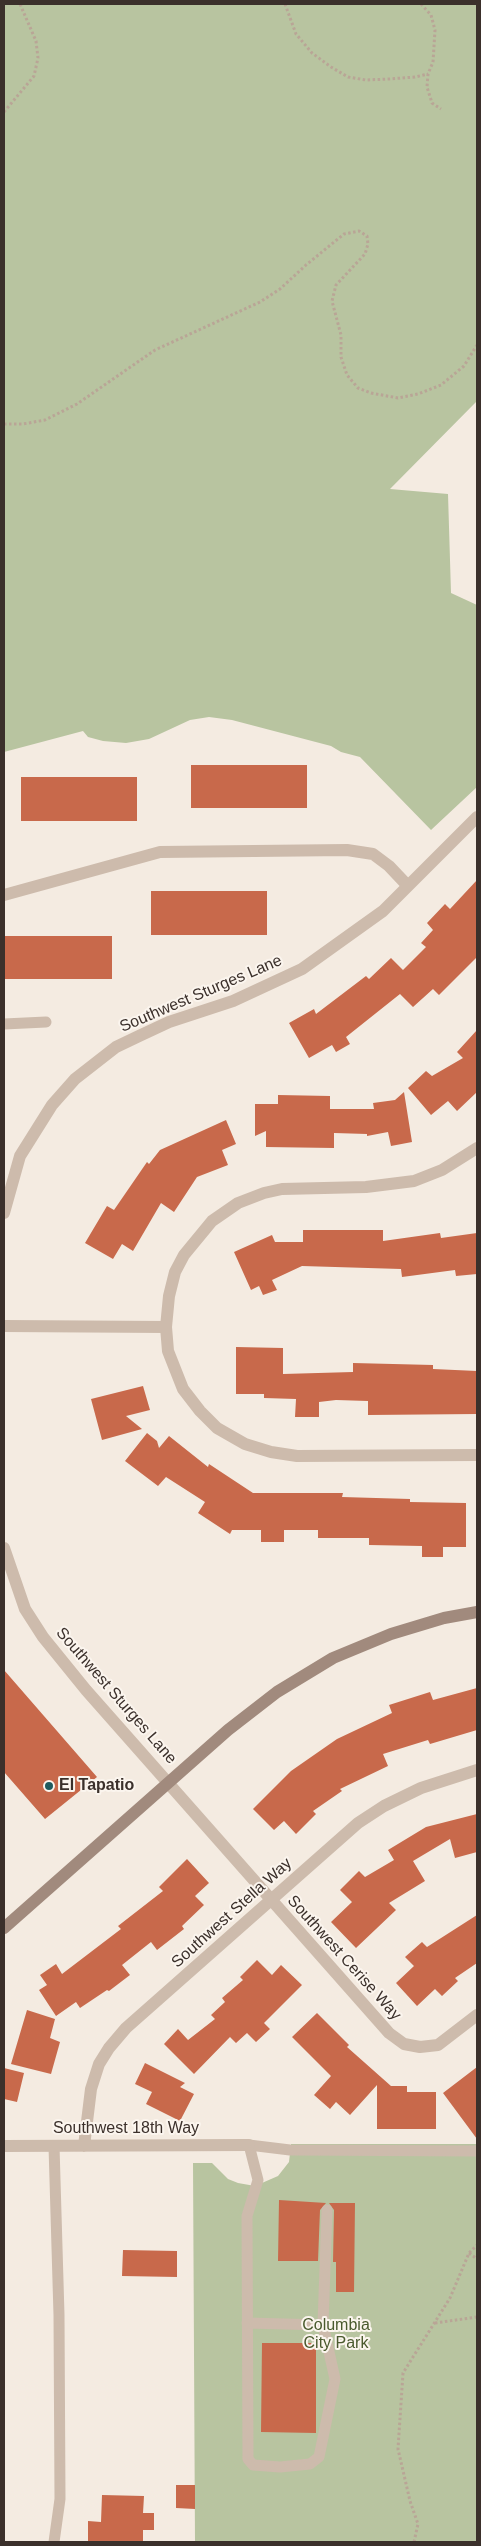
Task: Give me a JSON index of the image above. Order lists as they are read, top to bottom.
{
  "streets": {
    "street": [
      "Southwest Sturges Lane",
      "Southwest Stella Way",
      "Southwest Cerise Way",
      "Southwest 18th Way"
    ]
  },
  "crossings": [
    ["Southwest Sturges Lane", "Southwest Cerise Way"],
    ["Southwest Stella Way", "Southwest Cerise Way"],
    ["Southwest Stella Way", "Southwest 18th Way"]
  ],
  "parks": ["Columbia City Park"],
  "places": ["El Tapatio"]
}
